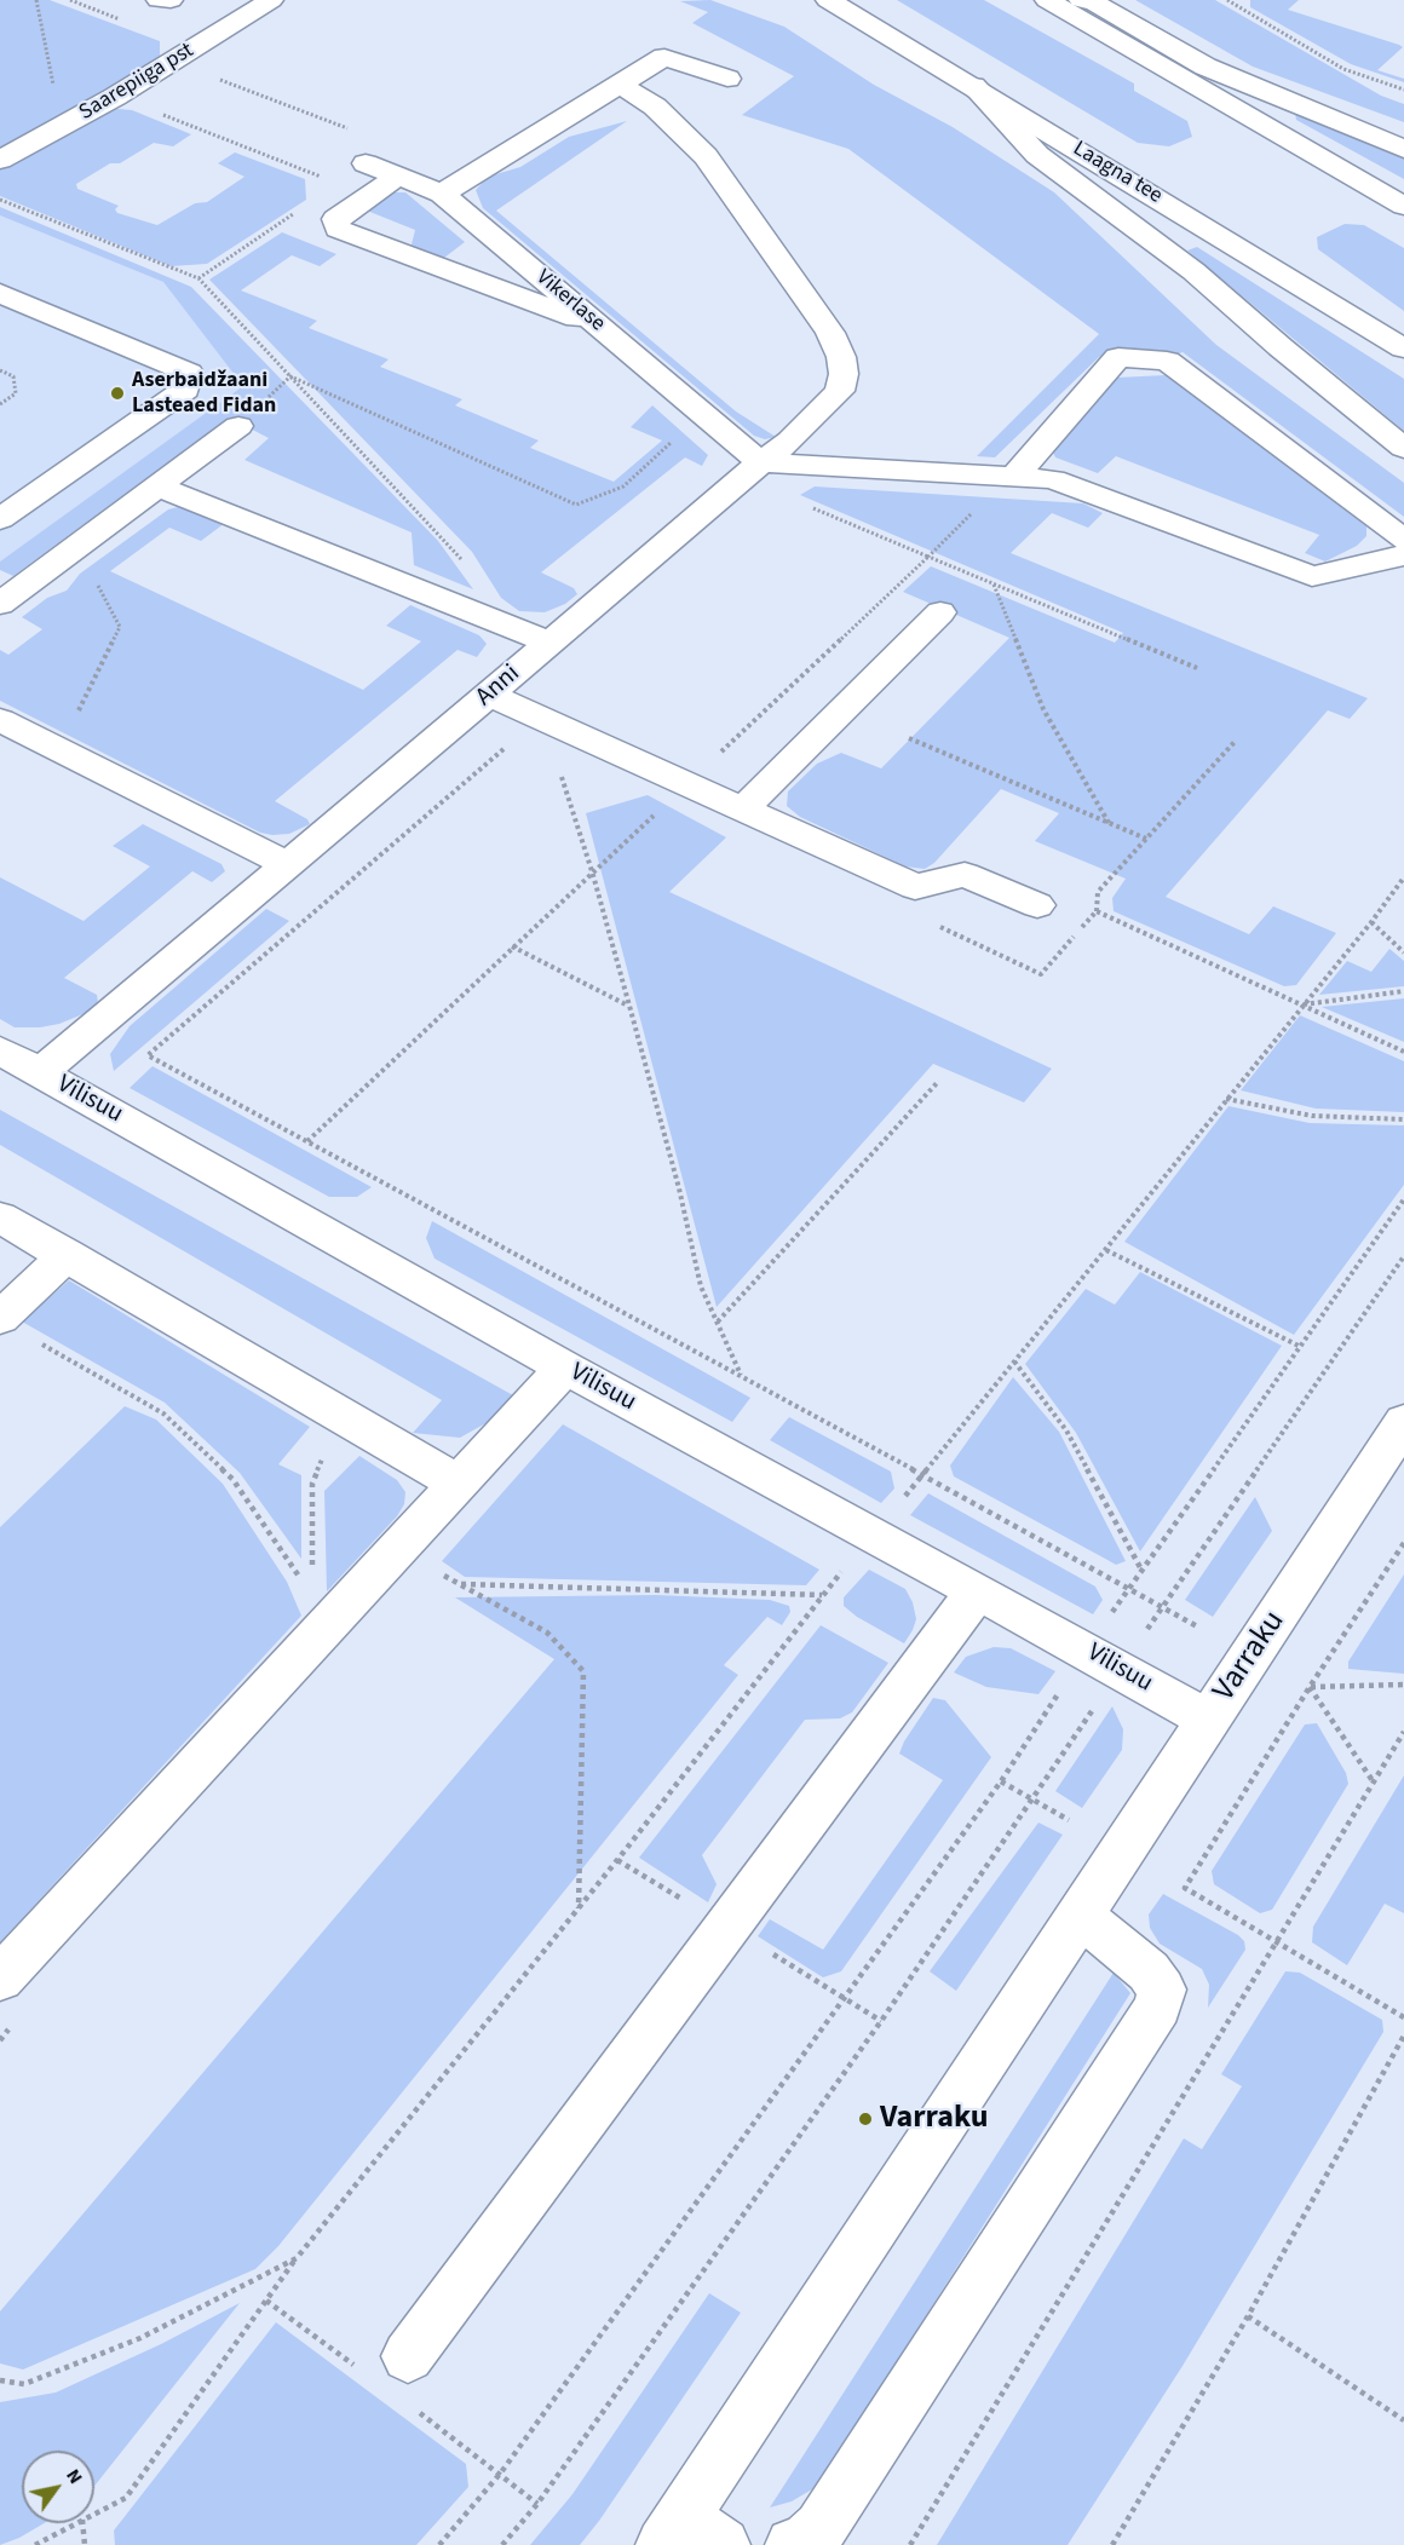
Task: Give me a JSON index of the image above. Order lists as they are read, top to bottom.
{
  "streets": {
    "street": [
      "Saarepiiga pst",
      "Laagna tee",
      "Vikerlase",
      "Anni",
      "Vilisuu",
      "Varraku"
    ]
  },
  "crossings": [
    ["Vikerlase", "Anni"],
    ["Anni", "Vilisuu"],
    ["Vilisuu", "Varraku"]
  ],
  "places": ["Aserbaidžaani Lasteaed Fidan", "Varraku"],
  "north": "top right"
}
